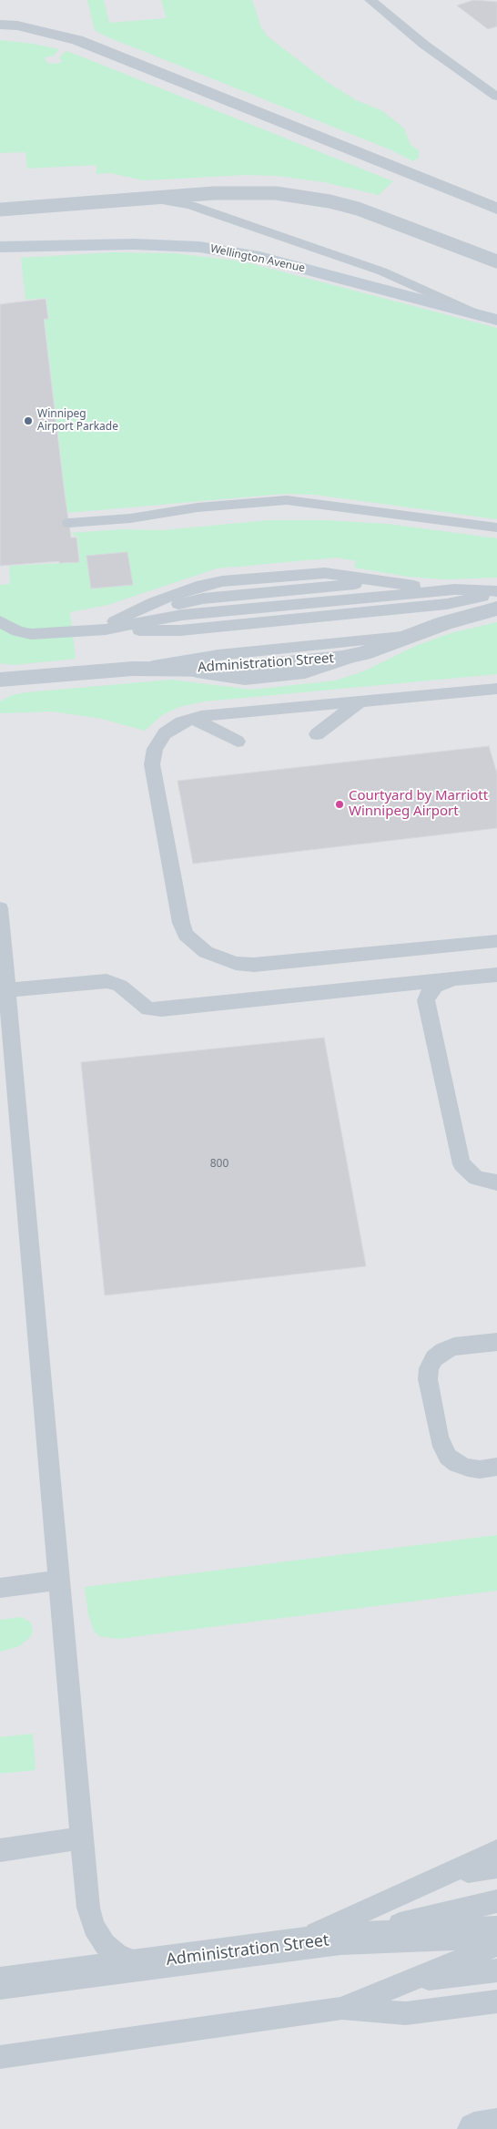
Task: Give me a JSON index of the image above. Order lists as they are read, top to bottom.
{
  "streets": {
    "main road": ["Wellington Avenue"],
    "street": ["Administration Street"]
  },
  "places": ["Winnipeg Airport Parkade", "Courtyard by Marriott Winnipeg Airport"],
  "house_numbers": ["800"]
}
